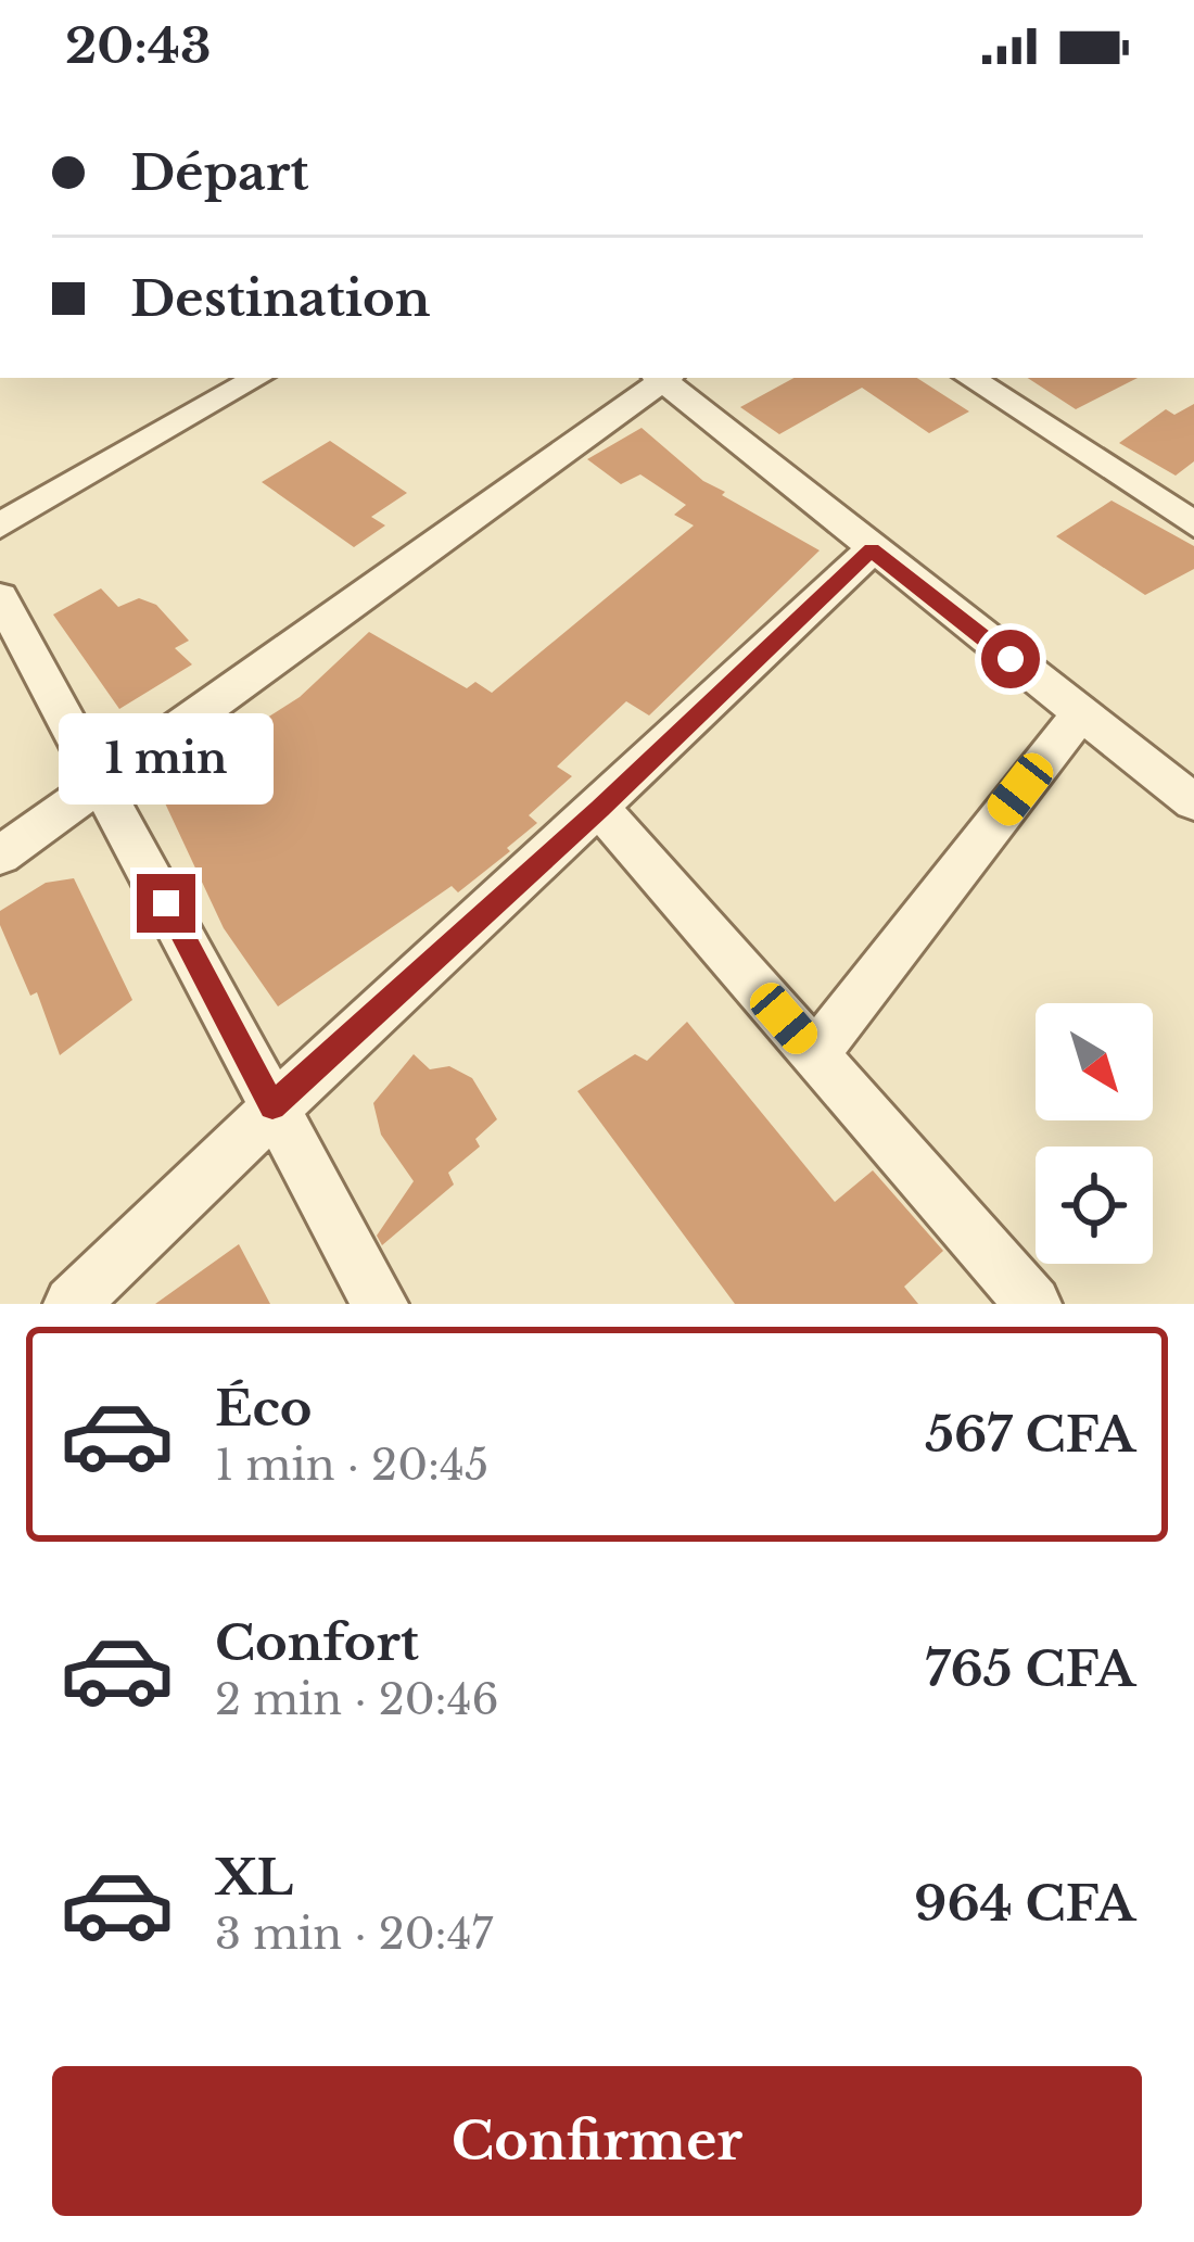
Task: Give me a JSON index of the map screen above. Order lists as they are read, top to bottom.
{
  "north": "bottom right",
  "page": {
    "status": "20:43",
    "banner": ["Départ", "Destination"],
    "bubble": "1 min",
    "list": [
      {
        "name": "Éco",
        "note": "1 min · 20:45",
        "value": "567 CFA"
      },
      {
        "name": "Confort",
        "note": "2 min · 20:46",
        "value": "765 CFA"
      },
      {
        "name": "XL",
        "note": "3 min · 20:47",
        "value": "964 CFA"
      }
    ],
    "buttons": "Confirmer"
  }
}
